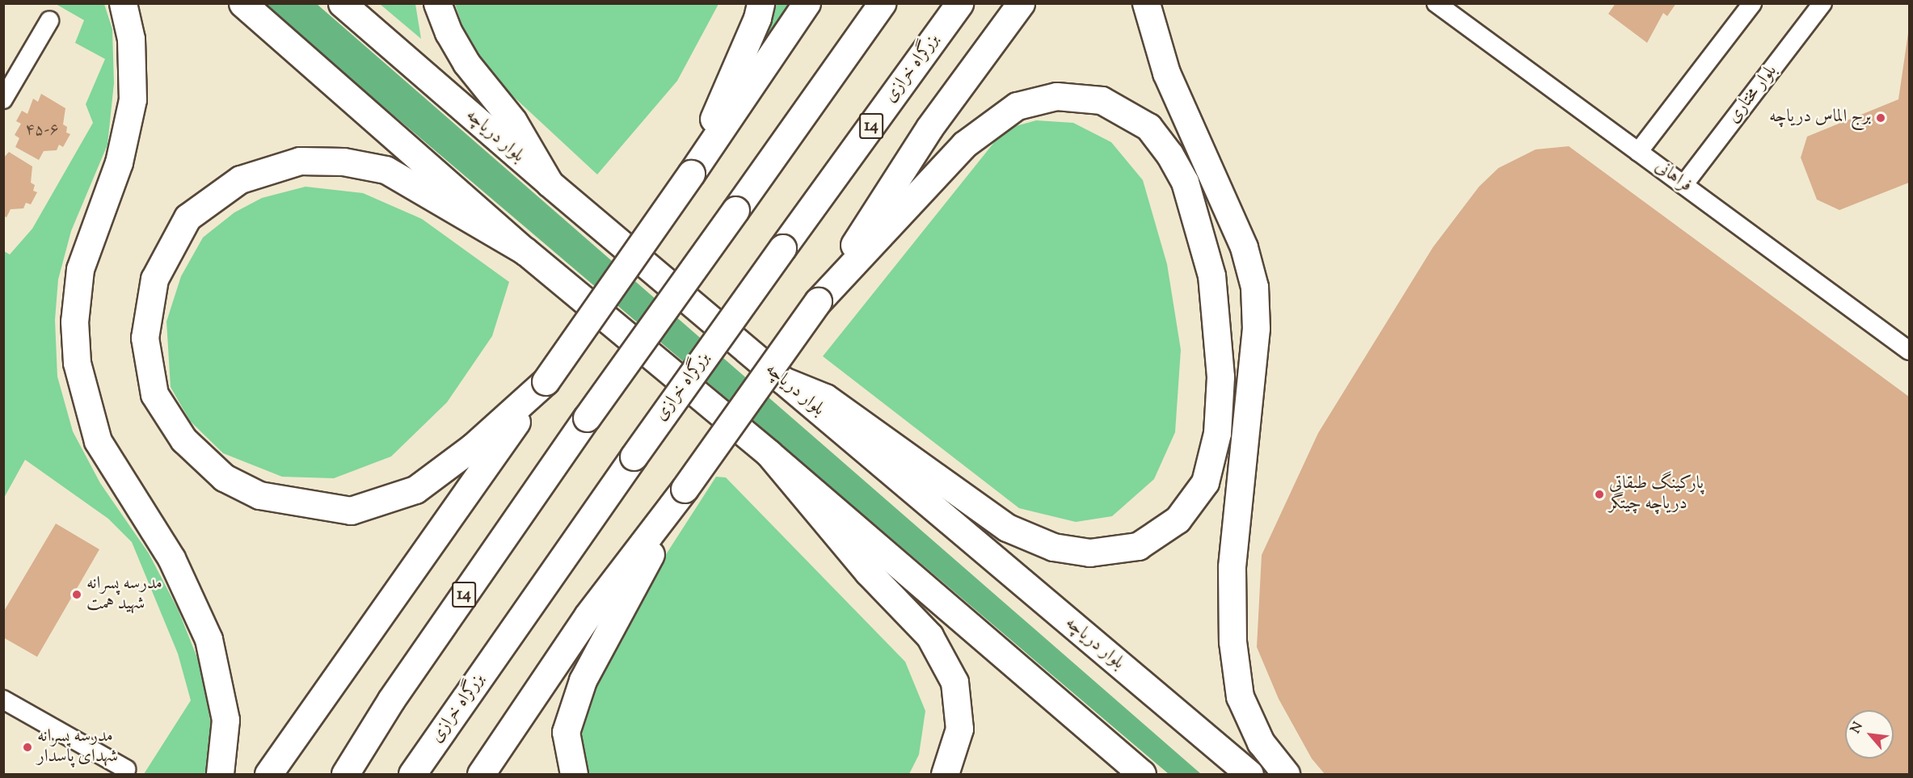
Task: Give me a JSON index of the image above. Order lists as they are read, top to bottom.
{
  "streets": {
    "main road": ["بزرگراه خرازی", "14", "بلوار دریاچه"],
    "street": ["بلوار مختاری", "فراهانی"]
  },
  "crossings": [
    ["بلوار مختاری", "فراهانی"]
  ],
  "places": [
    "برج الماس دریاچه",
    "پارکینگ طبقاتی دریاچه چیتگر",
    "مدرسه پسرانه شهید همت",
    "مدرسه پسرانه شهدای پاسدار"
  ],
  "house_numbers": ["۴۵-۶"],
  "north": "top left"
}
